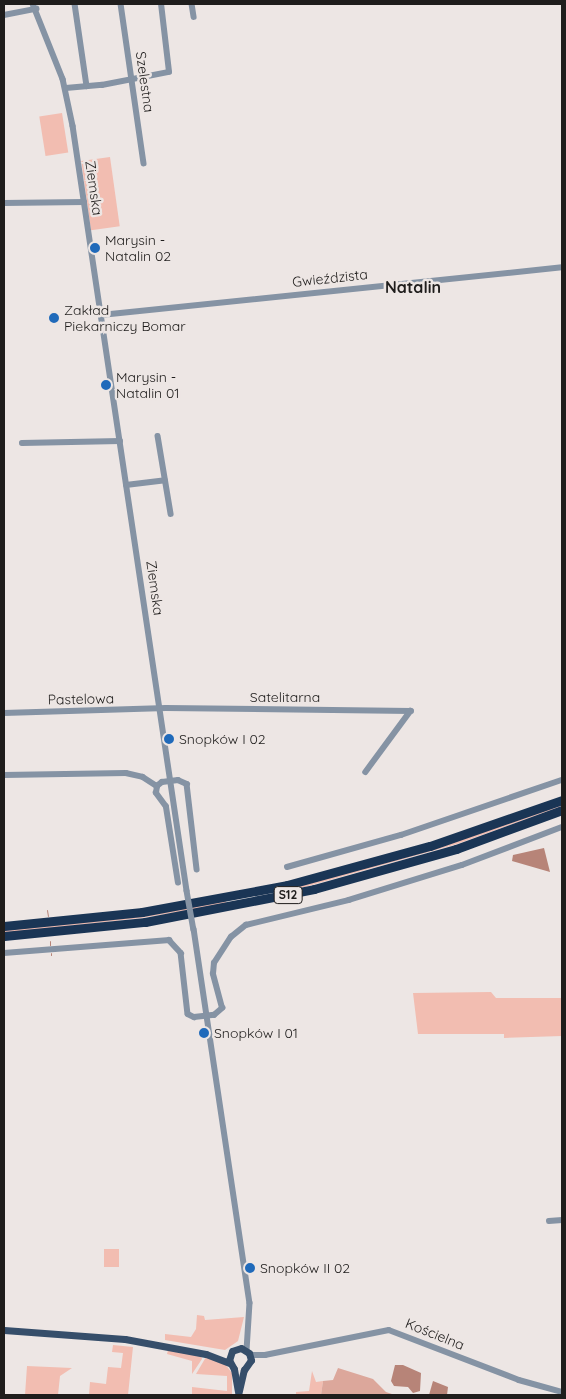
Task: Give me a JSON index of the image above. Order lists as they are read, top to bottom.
{
  "streets": {
    "highway": ["S12"],
    "street": [
      "Szelestna",
      "Ziemska",
      "Gwieździsta",
      "Satelitarna",
      "Pastelowa",
      "Kościelna"
    ]
  },
  "crossings": [
    ["Ziemska", "Gwieździsta"],
    ["Ziemska", "Satelitarna"],
    ["Ziemska", "Pastelowa"],
    ["Ziemska", "Kościelna"],
    ["Satelitarna", "Pastelowa"]
  ],
  "districts": ["Natalin"],
  "places": [
    "Marysin - Natalin 02",
    "Zakład Piekarniczy Bomar",
    "Marysin - Natalin 01",
    "Snopków I 02",
    "Snopków I 01",
    "Snopków II 02"
  ]
}
